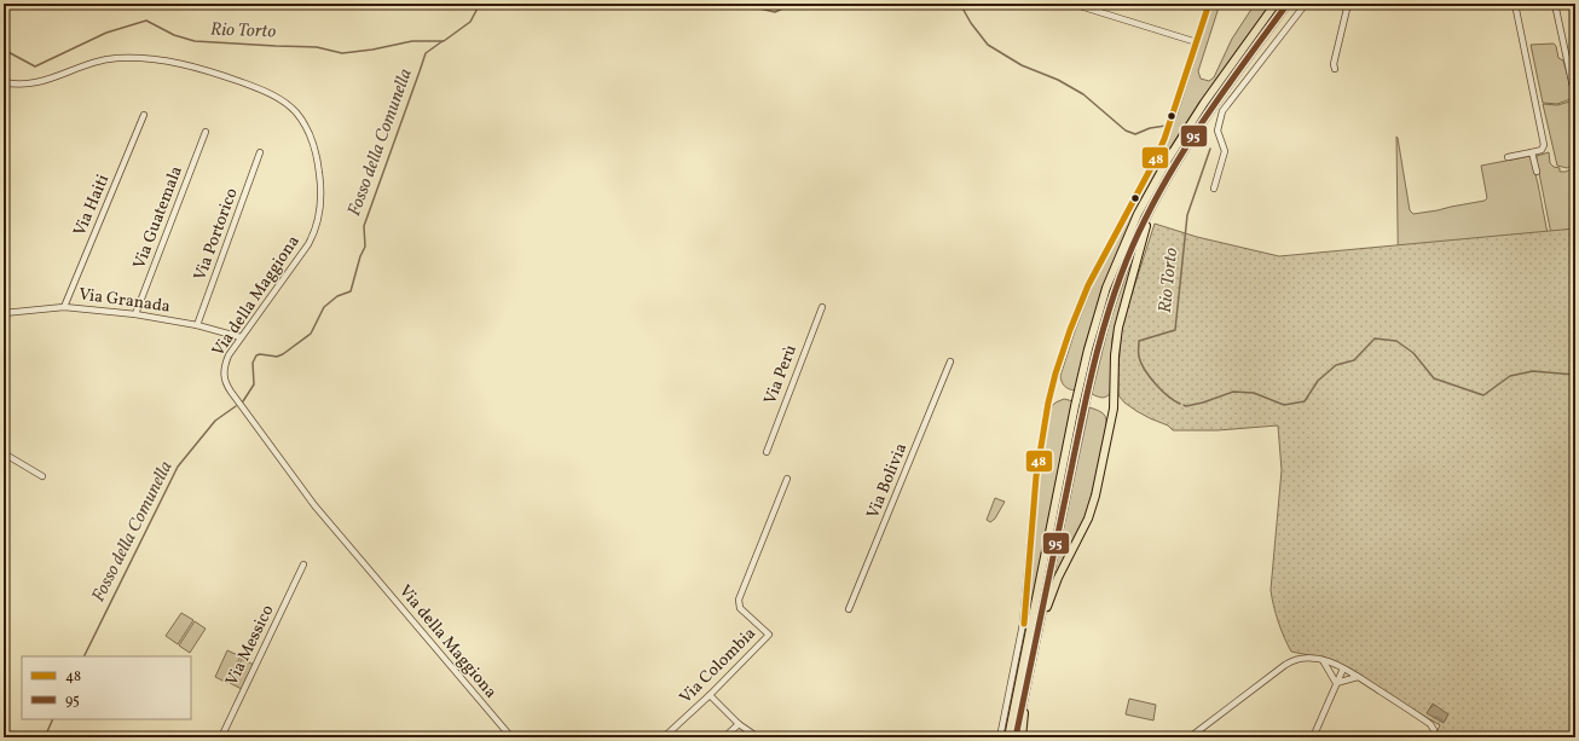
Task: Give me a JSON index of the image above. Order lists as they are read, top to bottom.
{
  "streets": {
    "street": [
      "Via Haiti",
      "Via Guatemala",
      "Via Portorico",
      "Via della Maggiona",
      "Via Granada",
      "Via Perù",
      "Via Bolivia",
      "Via Messico",
      "Via Colombia"
    ]
  },
  "crossings": [
    ["Via Haiti", "Via Granada"],
    ["Via Guatemala", "Via Granada"],
    ["Via Portorico", "Via Granada"],
    ["Via della Maggiona", "Via Granada"]
  ],
  "water": ["Rio Torto", "Fosso della Comunella"],
  "lines": ["transit line 48", "transit line 95"],
  "legend": ["48", "95"]
}
